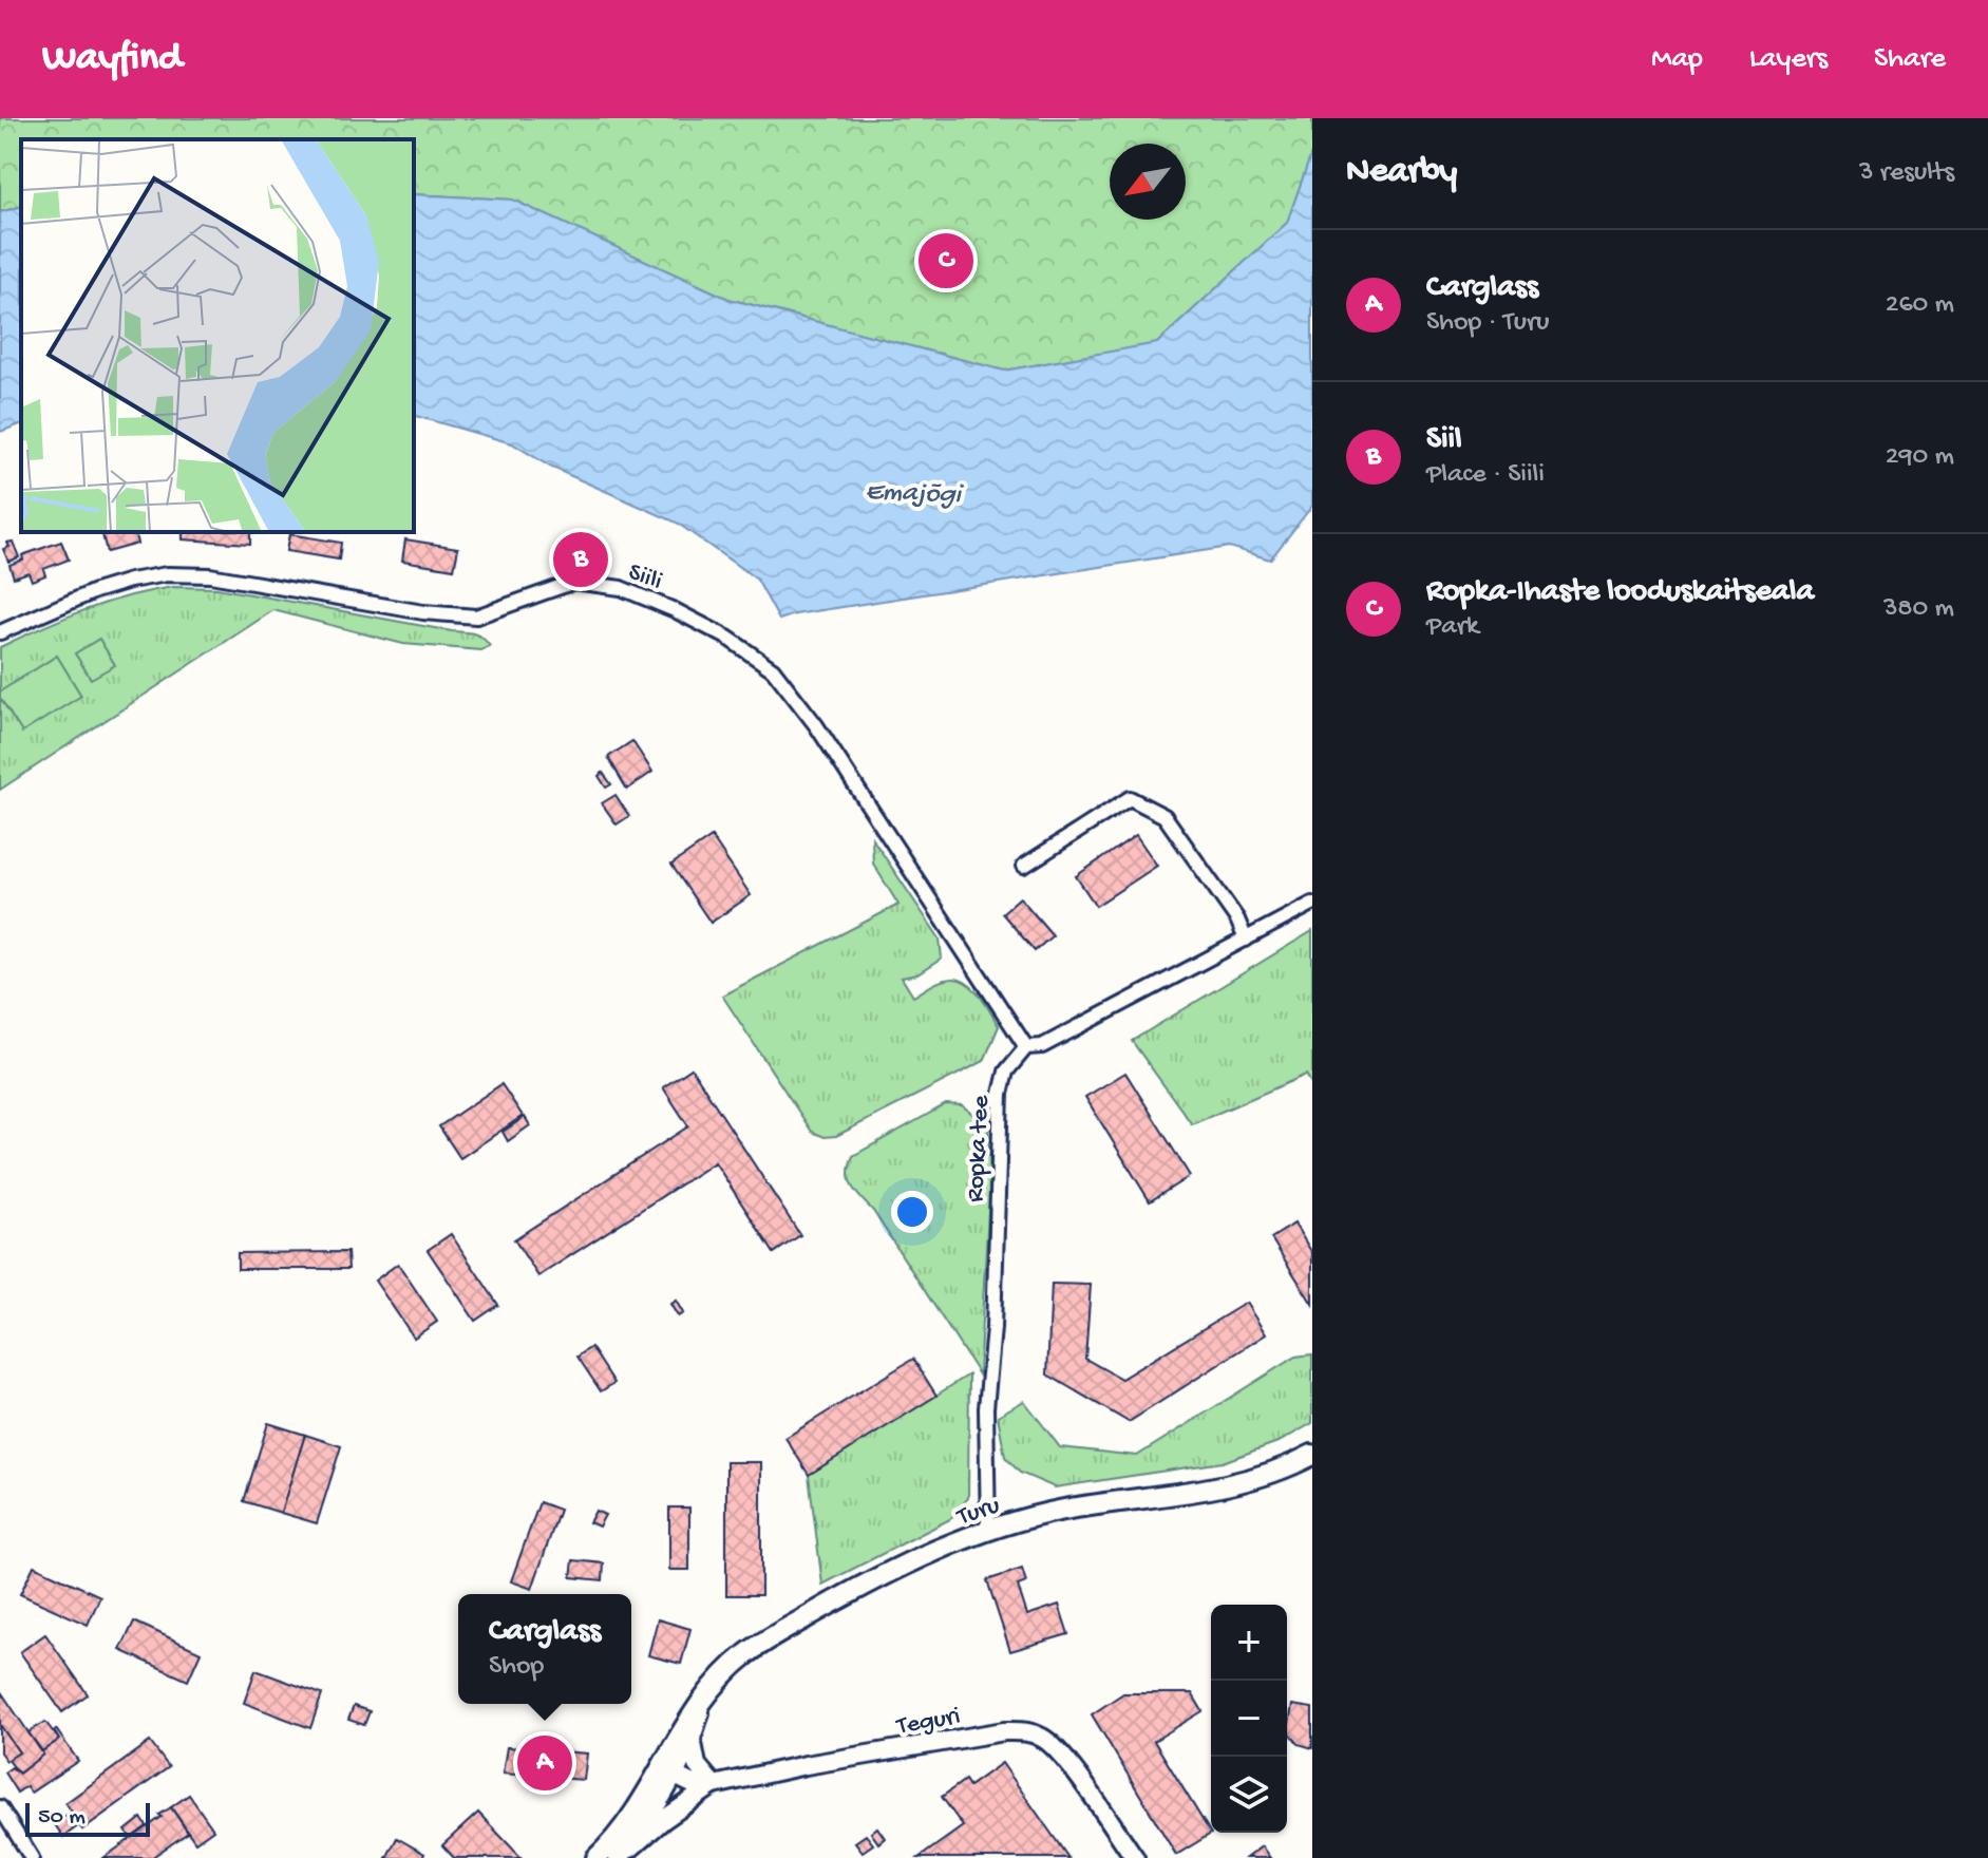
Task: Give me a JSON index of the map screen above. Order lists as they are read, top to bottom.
{
  "streets": {
    "main road": ["Turu"],
    "street": ["Siili", "Ropka tee", "Teguri"]
  },
  "crossings": [
    ["Siili", "Ropka tee"],
    ["Ropka tee", "Turu"],
    ["Turu", "Teguri"]
  ],
  "water": ["Emajõgi"],
  "scale_bar": "50 m",
  "north": "bottom left",
  "page": {
    "header": "Wayfind",
    "nav": ["Map", "Layers", "Share"],
    "heading": ["Nearby", "3 results"],
    "list": [
      {
        "mark": "A",
        "name": "Carglass",
        "note": "Shop · Turu",
        "value": "260 m"
      },
      {
        "mark": "B",
        "name": "Siil",
        "note": "Place · Siili",
        "value": "290 m"
      },
      {
        "mark": "C",
        "name": "Ropka-Ihaste looduskaitseala",
        "note": "Park",
        "value": "380 m"
      }
    ],
    "pins": ["C", "B", "A"],
    "popup": ["Carglass", "Shop"],
    "map_buttons": ["+", "−"],
    "scale": "50 m"
  }
}
